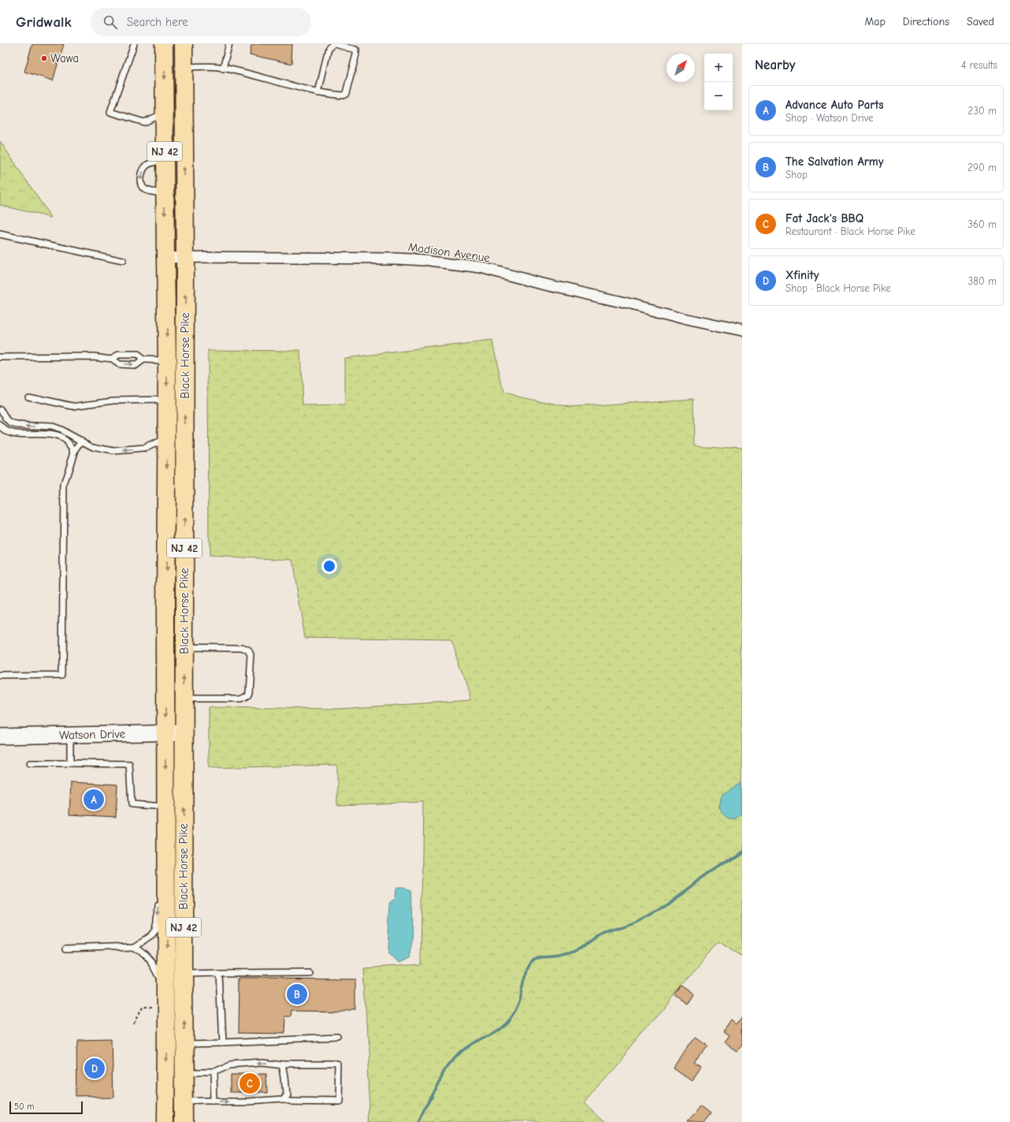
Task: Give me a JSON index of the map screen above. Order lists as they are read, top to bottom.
{
  "streets": {
    "highway": ["NJ 42", "Black Horse Pike"],
    "street": ["Madison Avenue", "Watson Drive"]
  },
  "crossings": [
    ["Madison Avenue", "Black Horse Pike"],
    ["Black Horse Pike", "Watson Drive"]
  ],
  "places": ["Wawa"],
  "scale_bar": "50 m",
  "north": "top right",
  "page": {
    "header": "Gridwalk",
    "search": "Search here",
    "nav": ["Map", "Directions", "Saved"],
    "heading": ["Nearby", "4 results"],
    "map_buttons": ["+", "−"],
    "list": [
      {
        "mark": "A",
        "name": "Advance Auto Parts",
        "note": "Shop · Watson Drive",
        "value": "230 m"
      },
      {
        "mark": "B",
        "name": "The Salvation Army",
        "note": "Shop",
        "value": "290 m"
      },
      {
        "mark": "C",
        "name": "Fat Jack's BBQ",
        "note": "Restaurant · Black Horse Pike",
        "value": "360 m"
      },
      {
        "mark": "D",
        "name": "Xfinity",
        "note": "Shop · Black Horse Pike",
        "value": "380 m"
      }
    ],
    "pins": [
      "A",
      "B",
      "D",
      "C"
    ],
    "scale": "50 m"
  }
}
